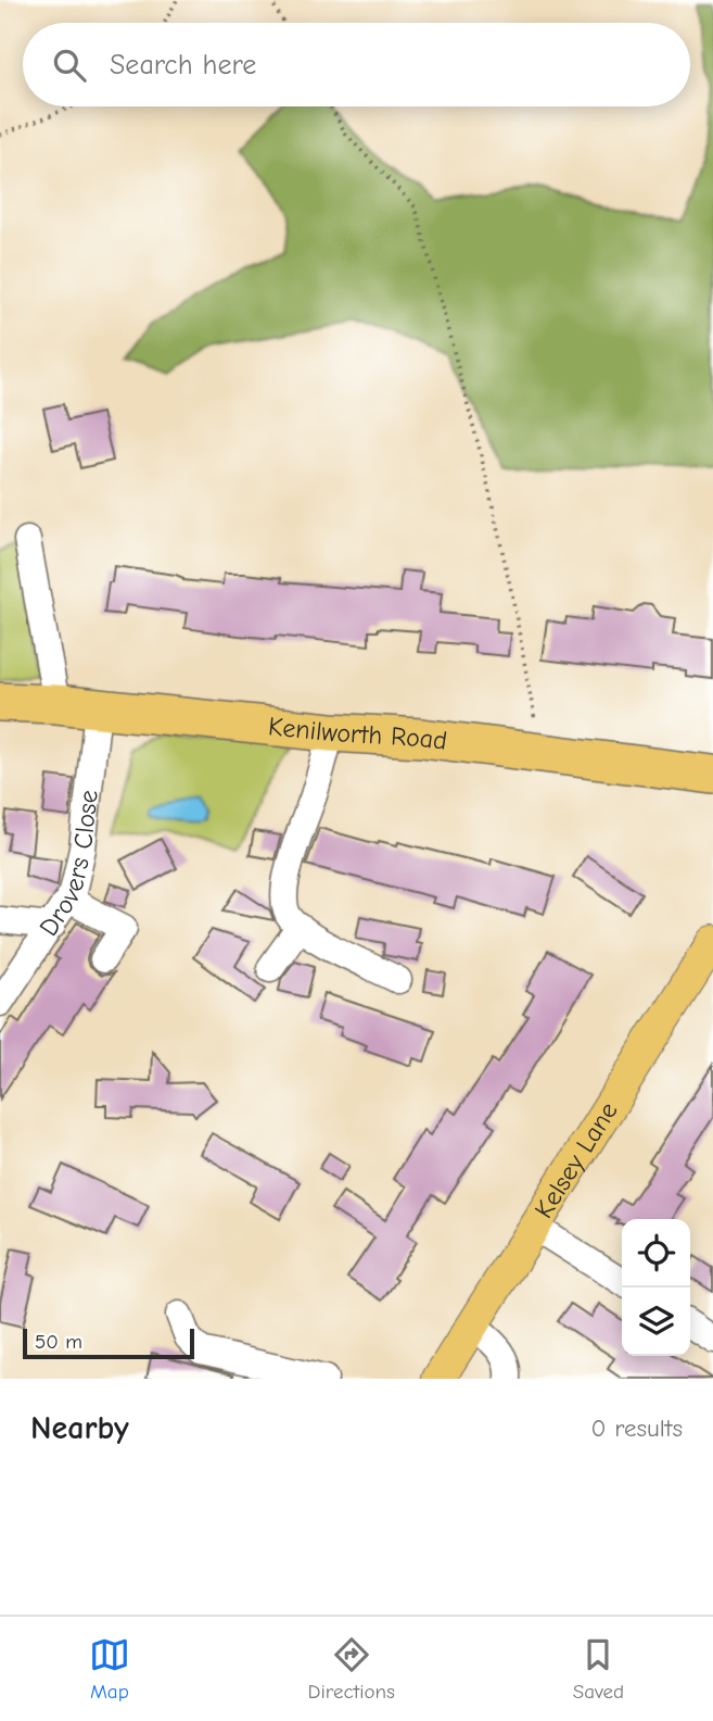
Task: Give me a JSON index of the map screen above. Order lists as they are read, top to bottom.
{
  "streets": {
    "highway": ["Kenilworth Road"],
    "main road": ["Kelsey Lane"],
    "street": ["Drovers Close"]
  },
  "crossings": [
    ["Kenilworth Road", "Drovers Close"]
  ],
  "scale_bar": "50 m",
  "page": {
    "search": "Search here",
    "scale": "50 m",
    "heading": ["Nearby", "0 results"],
    "nav": ["Map", "Directions", "Saved"]
  }
}
